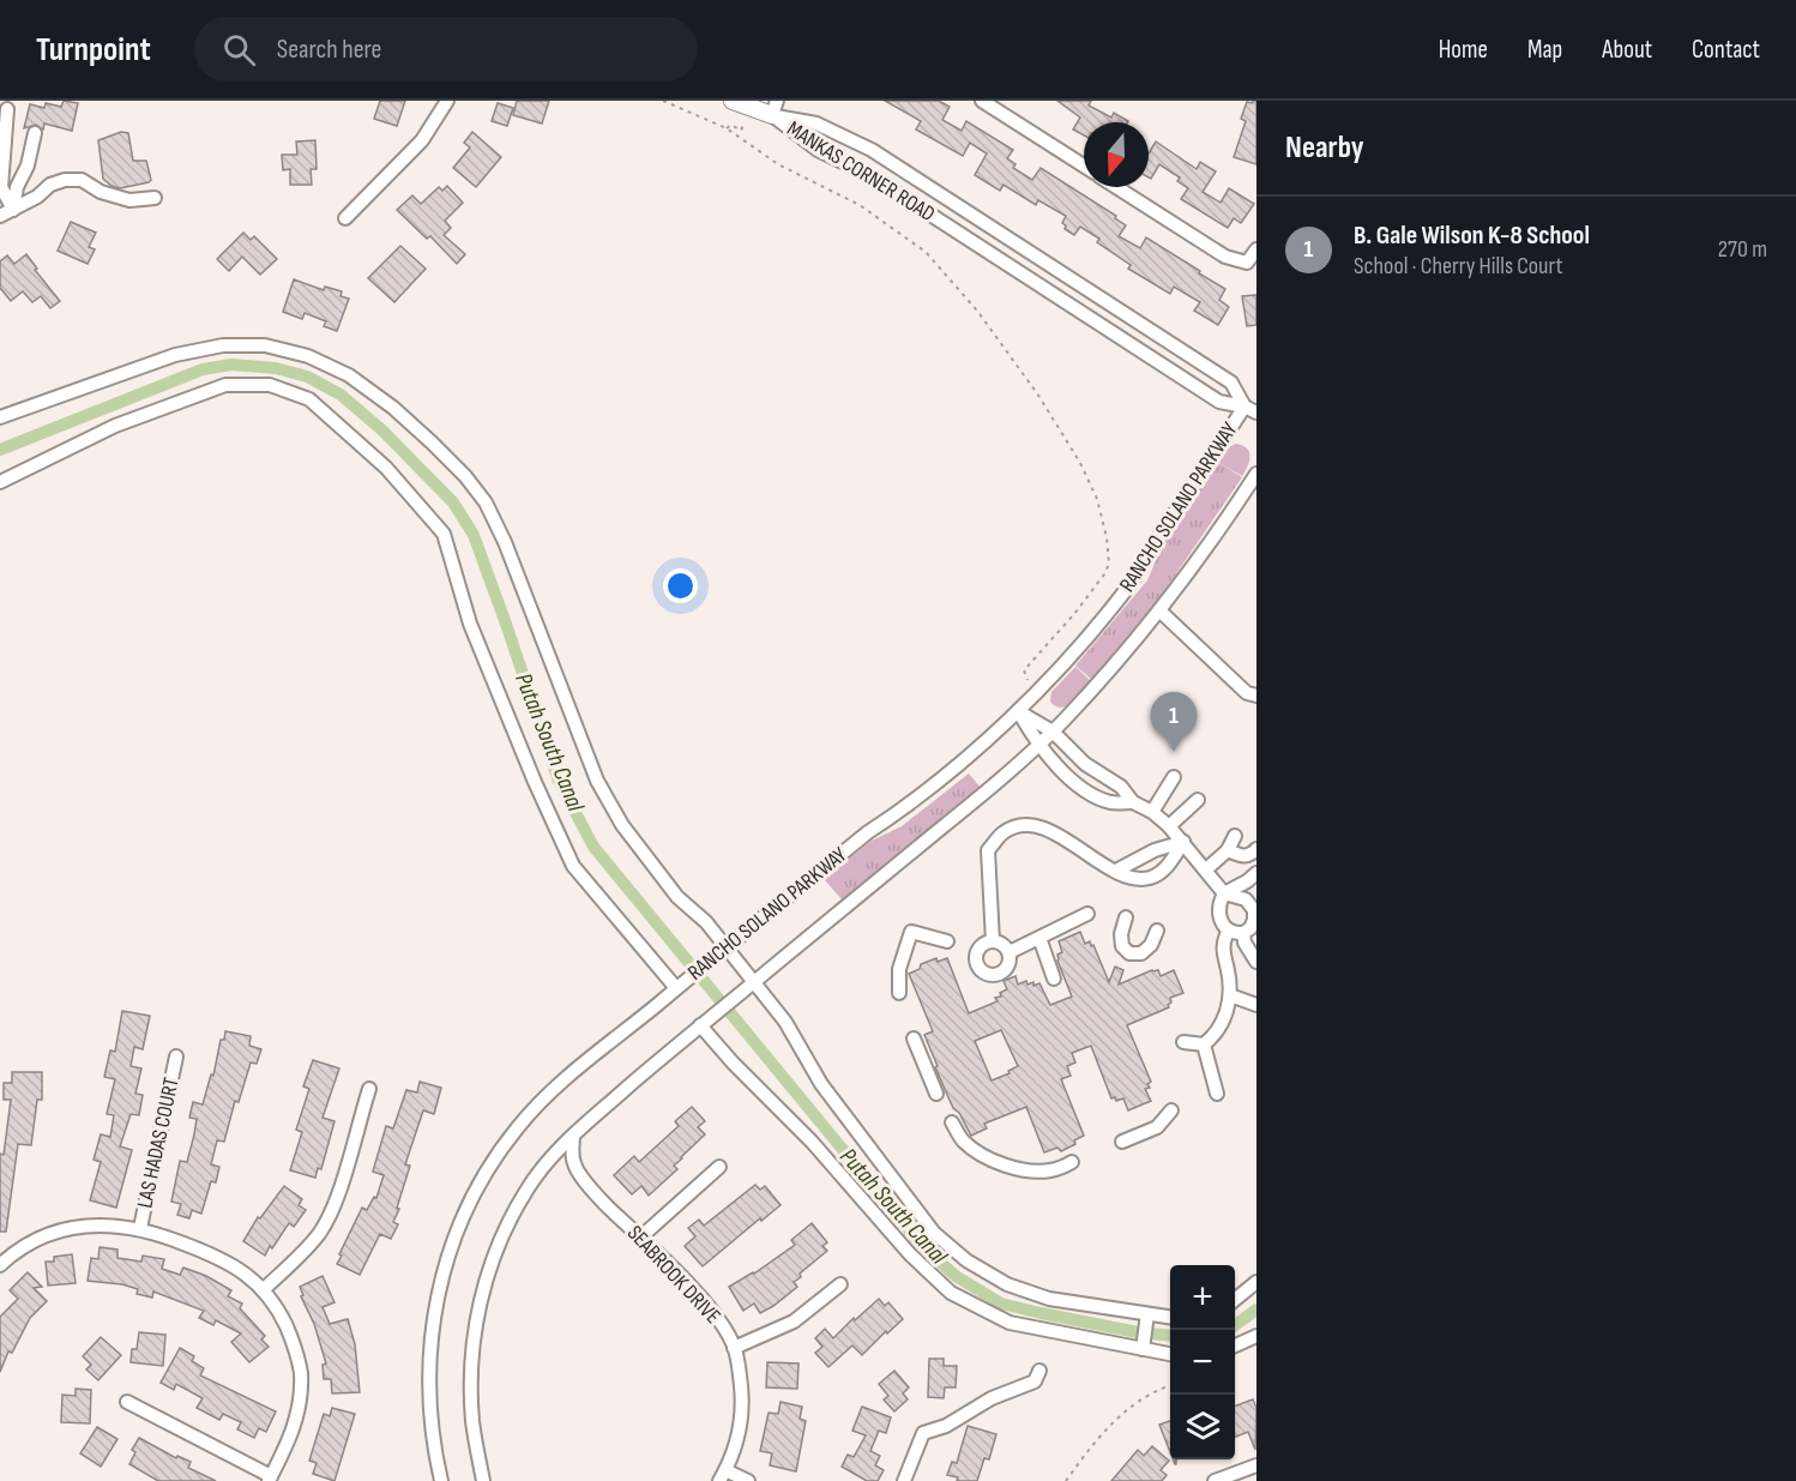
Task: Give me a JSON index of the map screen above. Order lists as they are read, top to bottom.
{
  "streets": {
    "street": [
      "MANKAS CORNER ROAD",
      "RANCHO SOLANO PARKWAY",
      "LAS HADAS COURT",
      "SEABROOK DRIVE"
    ]
  },
  "crossings": [
    ["MANKAS CORNER ROAD", "RANCHO SOLANO PARKWAY"],
    ["RANCHO SOLANO PARKWAY", "SEABROOK DRIVE"]
  ],
  "water": ["Putah South Canal"],
  "north": "bottom",
  "page": {
    "header": "Turnpoint",
    "search": "Search here",
    "nav": [
      "Home",
      "Map",
      "About",
      "Contact"
    ],
    "heading": "Nearby",
    "list": [
      {
        "mark": "1",
        "name": "B. Gale Wilson K-8 School",
        "note": "School · Cherry Hills Court",
        "value": "270 m"
      }
    ],
    "pins": "1",
    "map_buttons": ["+", "−"]
  }
}
